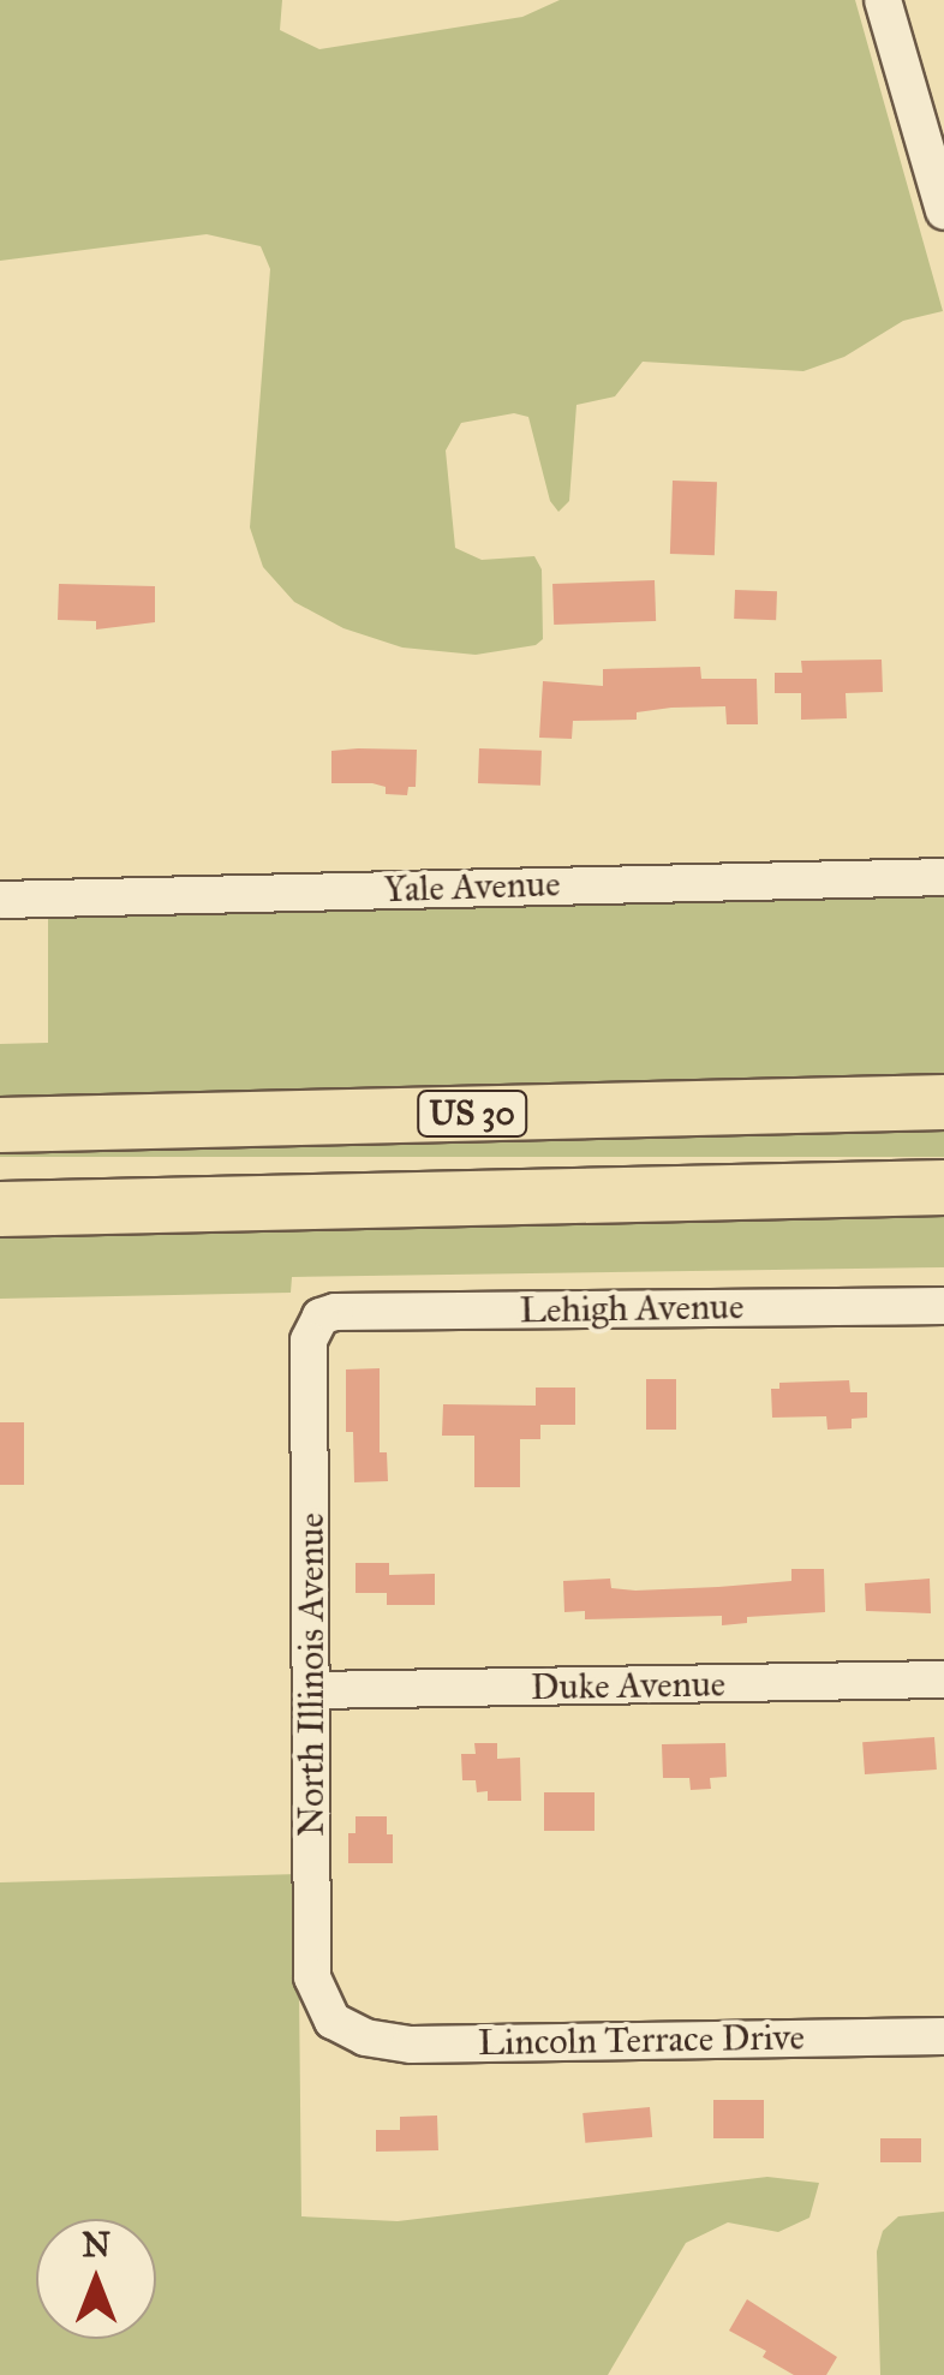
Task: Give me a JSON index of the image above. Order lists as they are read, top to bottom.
{
  "streets": {
    "highway": ["US 30"],
    "street": [
      "Yale Avenue",
      "Lehigh Avenue",
      "North Illinois Avenue",
      "Duke Avenue",
      "Lincoln Terrace Drive"
    ]
  },
  "crossings": [
    ["Lehigh Avenue", "North Illinois Avenue"],
    ["North Illinois Avenue", "Duke Avenue"],
    ["North Illinois Avenue", "Lincoln Terrace Drive"]
  ],
  "north": "top"
}
